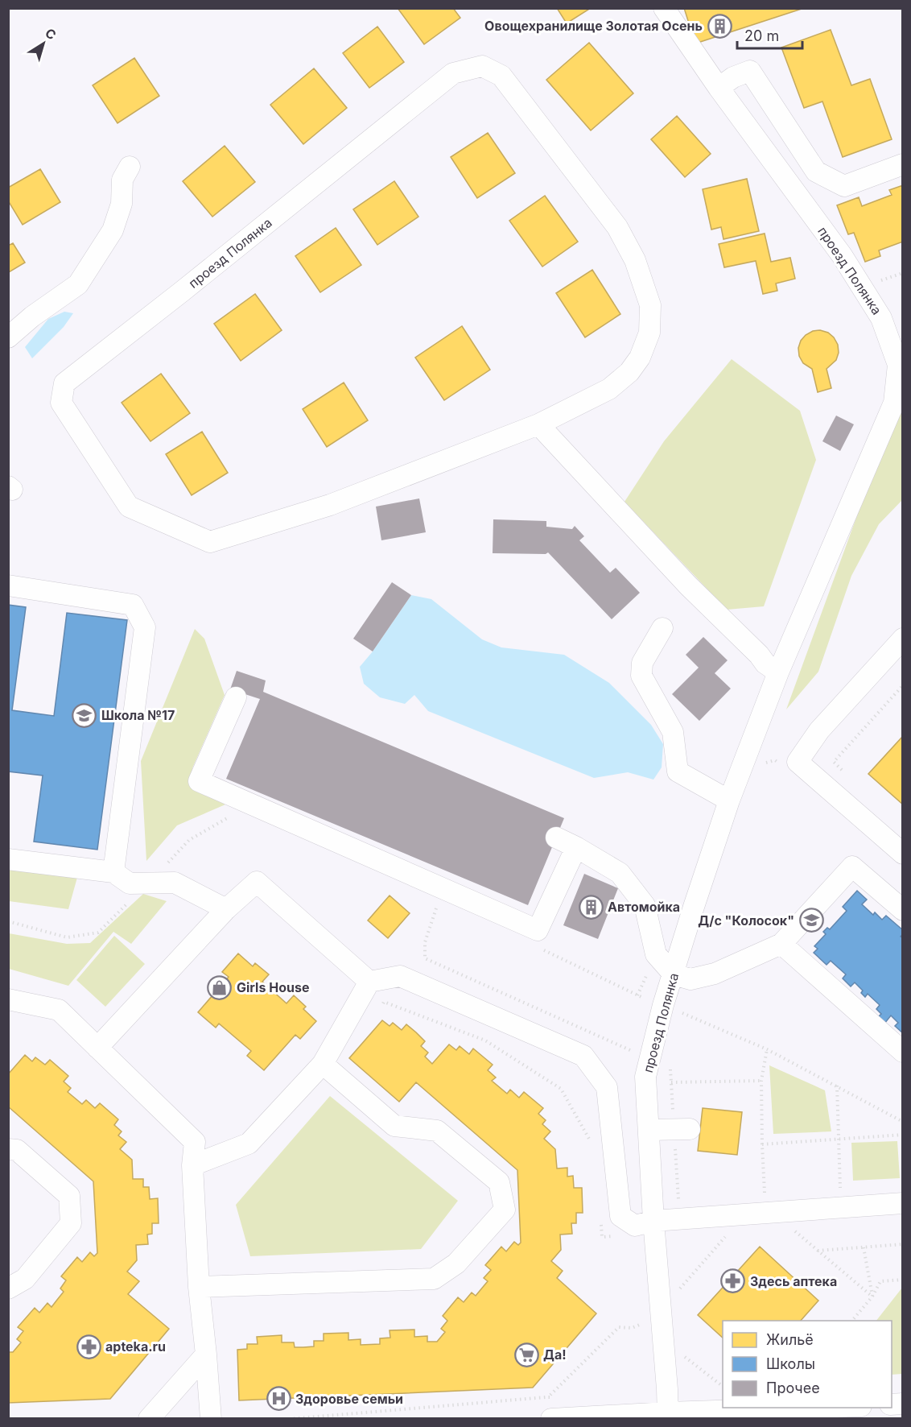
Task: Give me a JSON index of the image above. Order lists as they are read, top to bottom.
{
  "streets": {
    "street": ["проезд Полянка"]
  },
  "places": {
    "building": ["Овощехранилище Золотая Осень", "Автомойка"],
    "school or university": ["Школа №17", "Д/с \"Колосок\""],
    "shop": ["Girls House"],
    "pharmacy": ["Здесь аптека", "apteka.ru"],
    "supermarket": ["Да!"],
    "hospital": ["Здоровье семьи"]
  },
  "legend": ["Жильё", "Школы", "Прочее"],
  "scale_bar": "20 m",
  "north": "top right"
}
